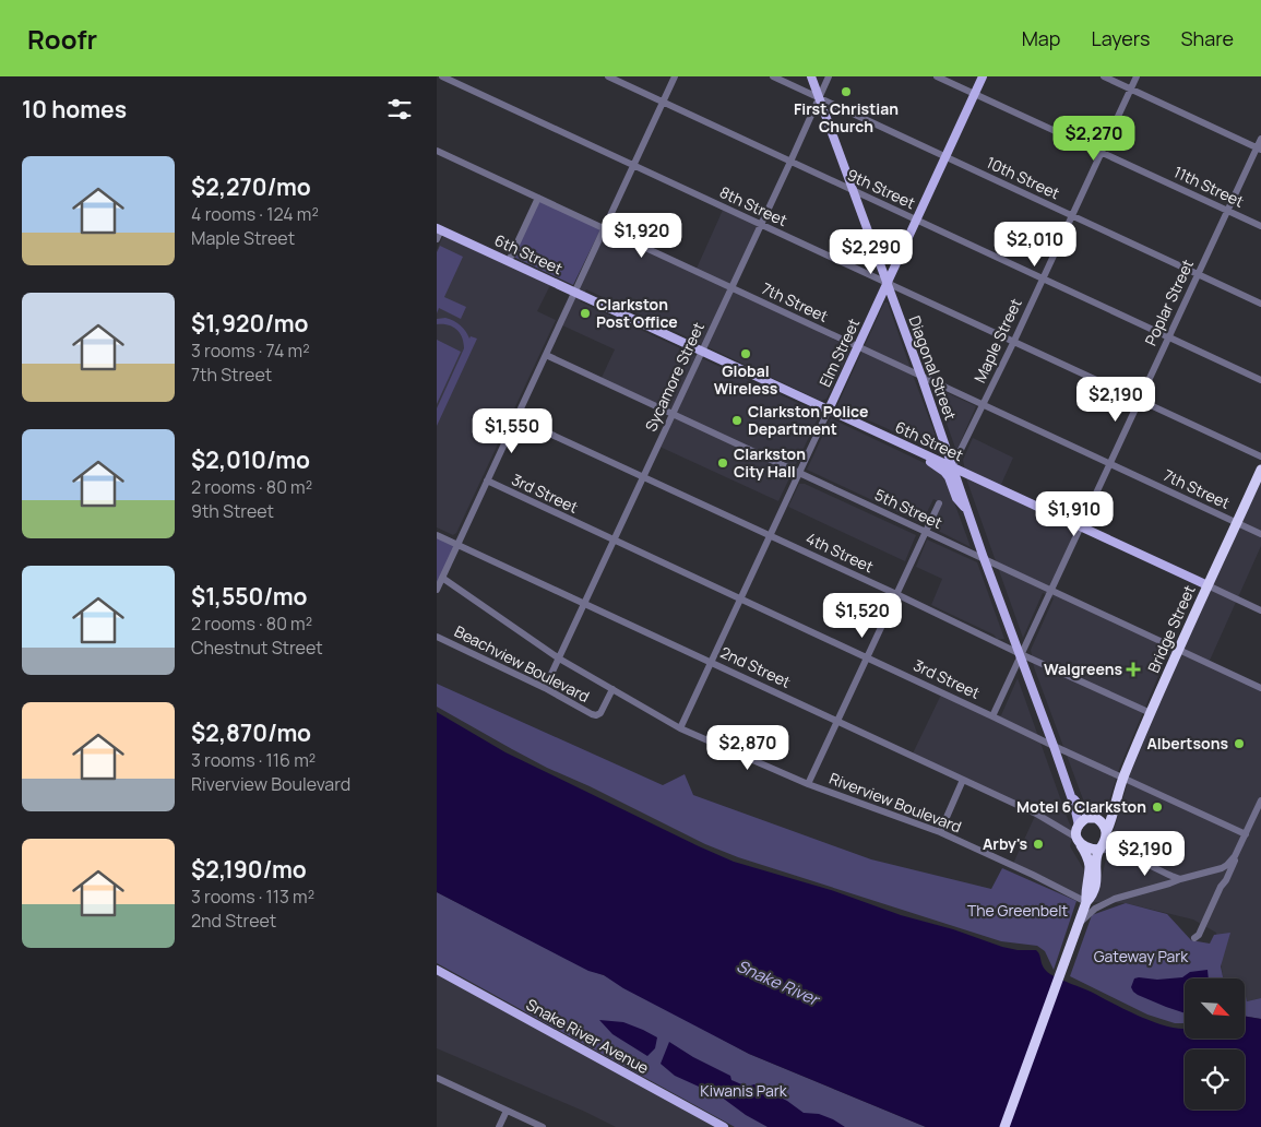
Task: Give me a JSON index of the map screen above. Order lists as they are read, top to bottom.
{
  "streets": {
    "highway": ["Bridge Street"],
    "main road": [
      "6th Street",
      "Elm Street",
      "Diagonal Street",
      "Snake River Avenue"
    ],
    "street": [
      "10th Street",
      "11th Street",
      "9th Street",
      "8th Street",
      "7th Street",
      "Poplar Street",
      "Maple Street",
      "Sycamore Street",
      "3rd Street",
      "5th Street",
      "4th Street",
      "Beachview Boulevard",
      "2nd Street",
      "Riverview Boulevard"
    ]
  },
  "crossings": [
    ["10th Street", "Poplar Street"],
    ["10th Street", "Maple Street"],
    ["10th Street", "Elm Street"],
    ["10th Street", "Diagonal Street"],
    ["10th Street", "Sycamore Street"],
    ["11th Street", "Poplar Street"],
    ["11th Street", "Maple Street"],
    ["11th Street", "Elm Street"],
    ["9th Street", "Poplar Street"],
    ["9th Street", "Maple Street"],
    ["9th Street", "Elm Street"],
    ["9th Street", "Diagonal Street"],
    ["9th Street", "Sycamore Street"],
    ["8th Street", "Poplar Street"],
    ["8th Street", "Maple Street"],
    ["8th Street", "Elm Street"],
    ["8th Street", "Diagonal Street"],
    ["8th Street", "Sycamore Street"],
    ["6th Street", "Poplar Street"],
    ["6th Street", "Maple Street"],
    ["6th Street", "Elm Street"],
    ["6th Street", "Diagonal Street"],
    ["6th Street", "Sycamore Street"],
    ["6th Street", "Bridge Street"],
    ["7th Street", "Poplar Street"],
    ["7th Street", "Maple Street"],
    ["7th Street", "Elm Street"],
    ["7th Street", "Diagonal Street"],
    ["7th Street", "Sycamore Street"],
    ["7th Street", "Bridge Street"],
    ["Poplar Street", "Diagonal Street"],
    ["Poplar Street", "3rd Street"],
    ["Poplar Street", "5th Street"],
    ["Poplar Street", "4th Street"],
    ["Maple Street", "Diagonal Street"],
    ["Elm Street", "Diagonal Street"],
    ["Elm Street", "3rd Street"],
    ["Elm Street", "5th Street"],
    ["Elm Street", "4th Street"],
    ["Elm Street", "2nd Street"],
    ["Elm Street", "Riverview Boulevard"],
    ["Diagonal Street", "Sycamore Street"],
    ["Diagonal Street", "3rd Street"],
    ["Diagonal Street", "5th Street"],
    ["Diagonal Street", "4th Street"],
    ["Diagonal Street", "Bridge Street"],
    ["Diagonal Street", "2nd Street"],
    ["Sycamore Street", "3rd Street"],
    ["Sycamore Street", "5th Street"],
    ["Sycamore Street", "4th Street"],
    ["Sycamore Street", "Beachview Boulevard"],
    ["Sycamore Street", "2nd Street"],
    ["Sycamore Street", "Riverview Boulevard"],
    ["3rd Street", "Bridge Street"],
    ["5th Street", "Bridge Street"],
    ["4th Street", "Bridge Street"],
    ["Bridge Street", "2nd Street"],
    ["Beachview Boulevard", "Riverview Boulevard"]
  ],
  "water": ["Snake River"],
  "parks": ["The Greenbelt", "Gateway Park", "Kiwanis Park"],
  "places": {
    "other": [
      "First Christian Church",
      "Clarkston Post Office",
      "Global Wireless",
      "Clarkston Police Department",
      "Clarkston City Hall",
      "Albertsons",
      "Motel 6 Clarkston",
      "Arby's"
    ],
    "health": ["Walgreens"]
  },
  "north": "bottom right",
  "page": {
    "header": "Roofr",
    "nav": ["Map", "Layers", "Share"],
    "heading": "10 homes",
    "price": [
      "$2,270",
      "$1,920",
      "$2,010",
      "$2,290",
      "$2,190",
      "$1,550",
      "$1,910",
      "$1,520",
      "$2,870",
      "$2,190"
    ],
    "list": [
      {
        "name": "$2,270/mo",
        "note": "4 rooms · 124 m² · Maple Street"
      },
      {
        "name": "$1,920/mo",
        "note": "3 rooms · 74 m² · 7th Street"
      },
      {
        "name": "$2,010/mo",
        "note": "2 rooms · 80 m² · 9th Street"
      },
      {
        "name": "$1,550/mo",
        "note": "2 rooms · 80 m² · Chestnut Street"
      },
      {
        "name": "$2,870/mo",
        "note": "3 rooms · 116 m² · Riverview Boulevard"
      },
      {
        "name": "$2,190/mo",
        "note": "3 rooms · 113 m² · 2nd Street"
      }
    ]
  }
}
